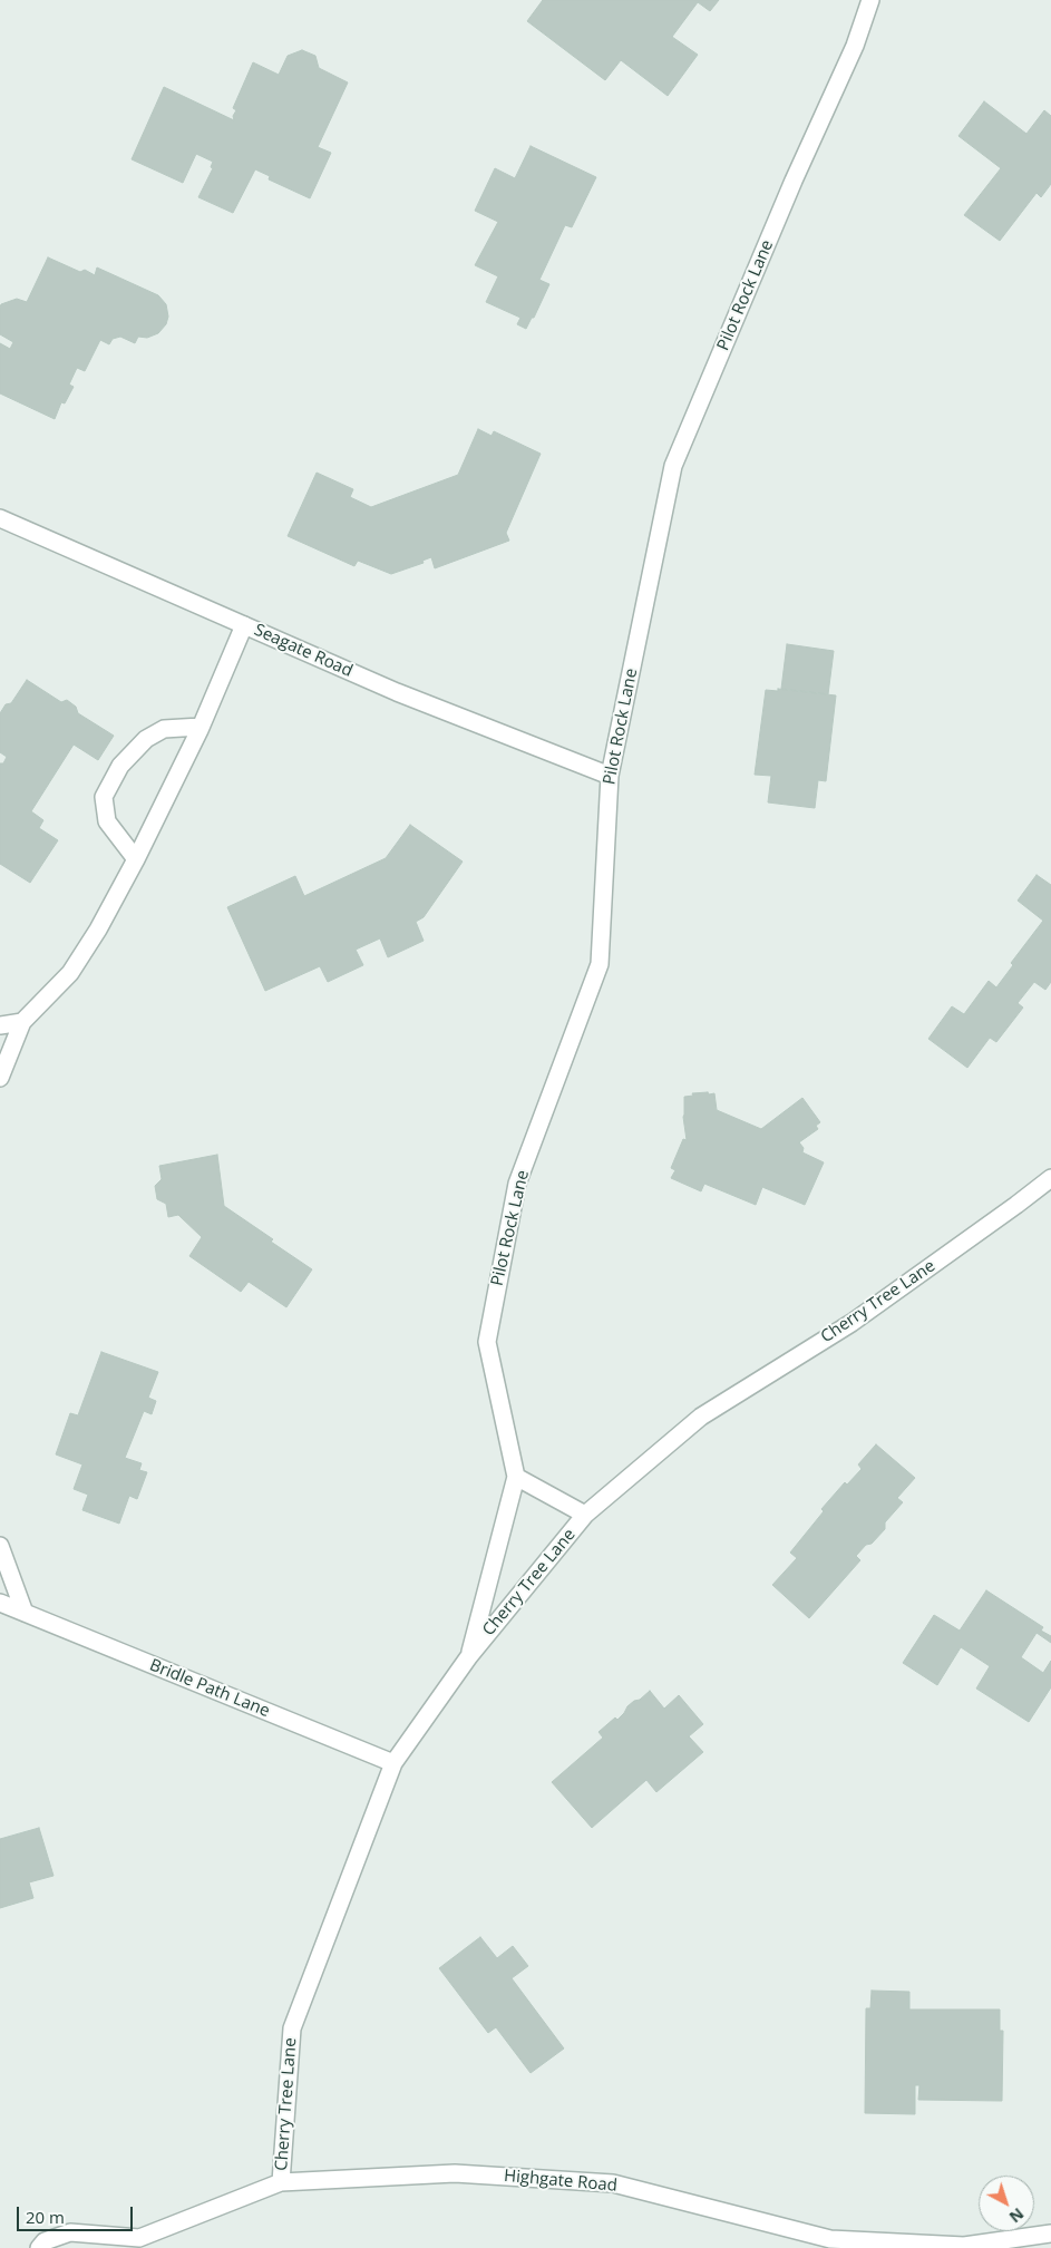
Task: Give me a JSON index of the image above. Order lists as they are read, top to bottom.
{
  "streets": {
    "street": [
      "Pilot Rock Lane",
      "Seagate Road",
      "Cherry Tree Lane",
      "Bridle Path Lane",
      "Highgate Road"
    ]
  },
  "crossings": [
    ["Pilot Rock Lane", "Seagate Road"],
    ["Pilot Rock Lane", "Cherry Tree Lane"],
    ["Cherry Tree Lane", "Bridle Path Lane"],
    ["Cherry Tree Lane", "Highgate Road"]
  ],
  "scale_bar": "20 m",
  "north": "bottom right"
}
